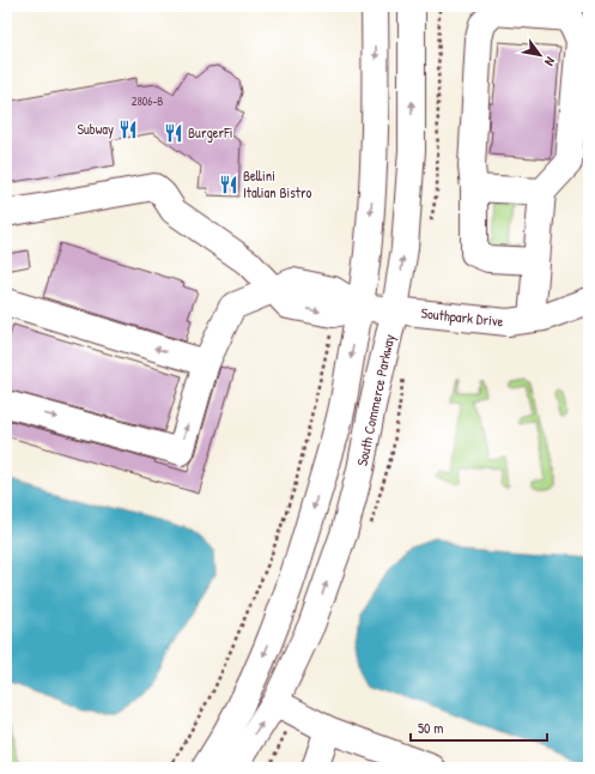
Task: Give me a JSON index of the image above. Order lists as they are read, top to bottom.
{
  "streets": {
    "street": ["Southpark Drive", "South Commerce Parkway"]
  },
  "crossings": [
    ["Southpark Drive", "South Commerce Parkway"]
  ],
  "places": {
    "restaurant": ["Subway", "BurgerFi", "Bellini Italian Bistro"]
  },
  "house_numbers": ["2806-B"],
  "scale_bar": "50 m",
  "north": "bottom right"
}
